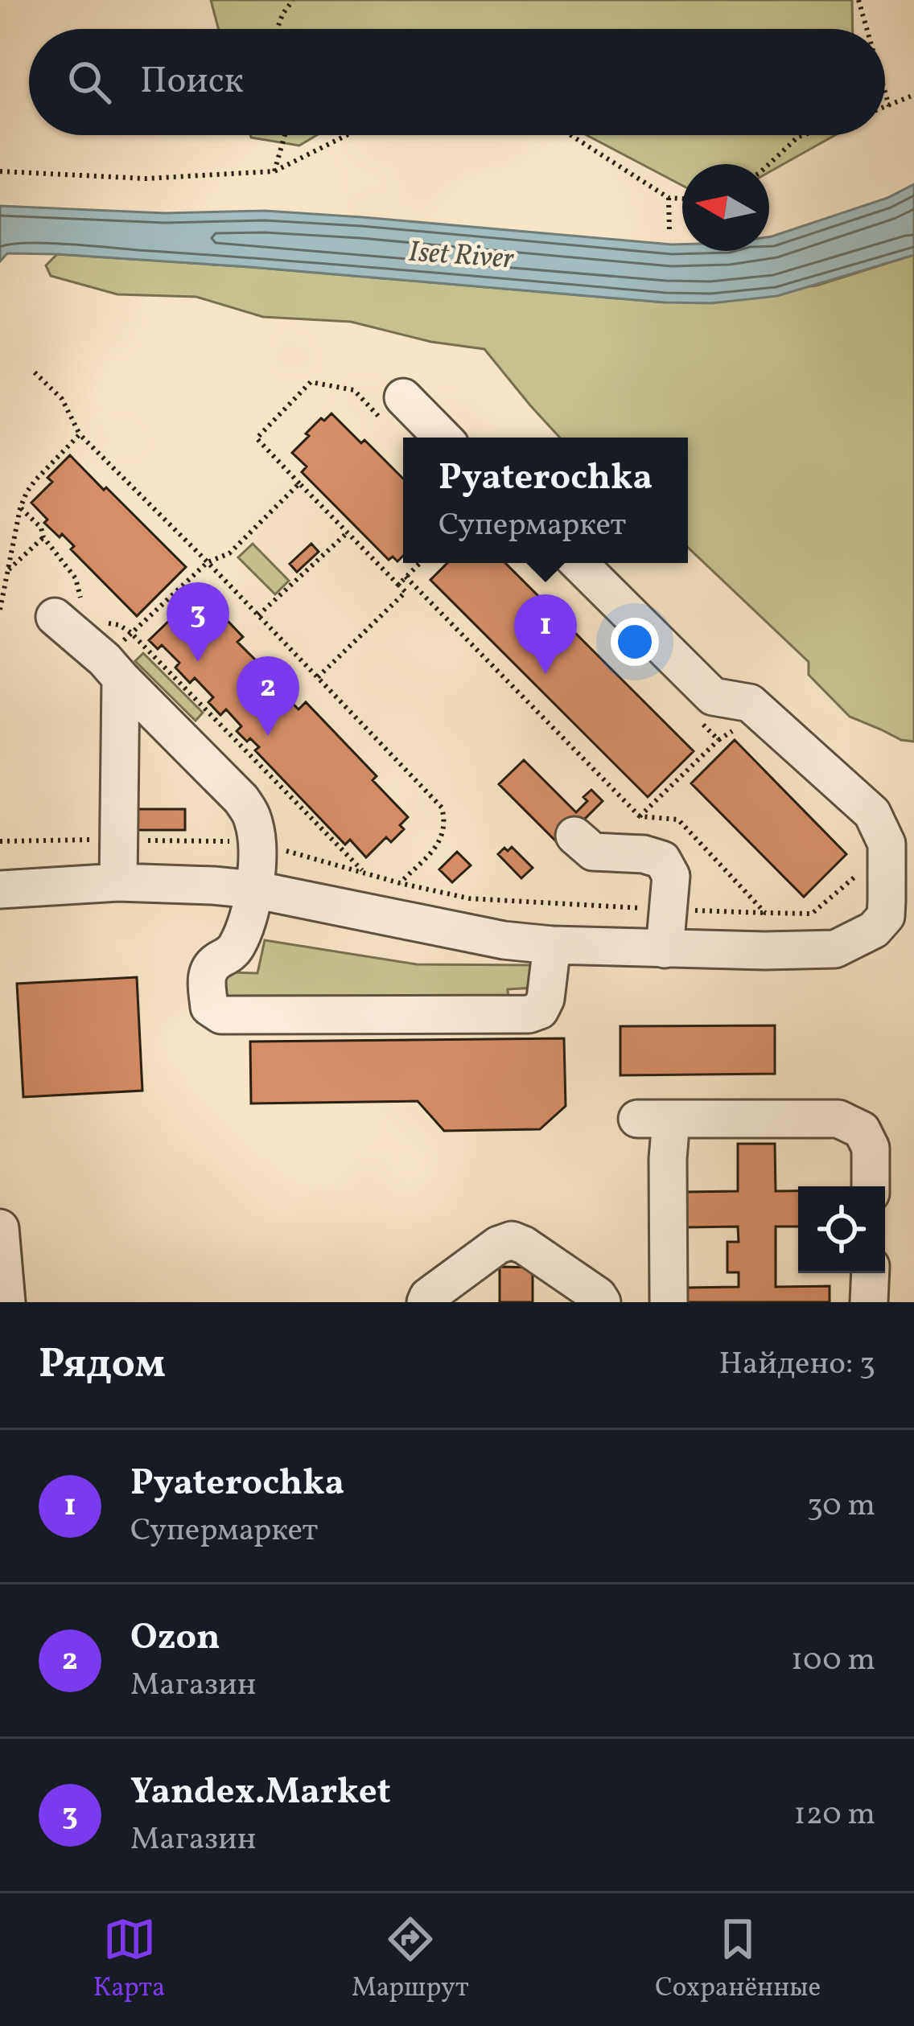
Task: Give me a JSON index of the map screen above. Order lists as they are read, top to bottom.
{
  "water": ["Iset River"],
  "north": "left",
  "page": {
    "search": "Поиск",
    "popup": ["Pyaterochka", "Супермаркет"],
    "pins": ["3", "1", "2"],
    "heading": ["Рядом", "Найдено: 3"],
    "list": [
      {
        "mark": "1",
        "name": "Pyaterochka",
        "note": "Супермаркет",
        "value": "30 m"
      },
      {
        "mark": "2",
        "name": "Ozon",
        "note": "Магазин",
        "value": "100 m"
      },
      {
        "mark": "3",
        "name": "Yandex.Market",
        "note": "Магазин",
        "value": "120 m"
      }
    ],
    "nav": ["Карта", "Маршрут", "Сохранённые"]
  }
}
